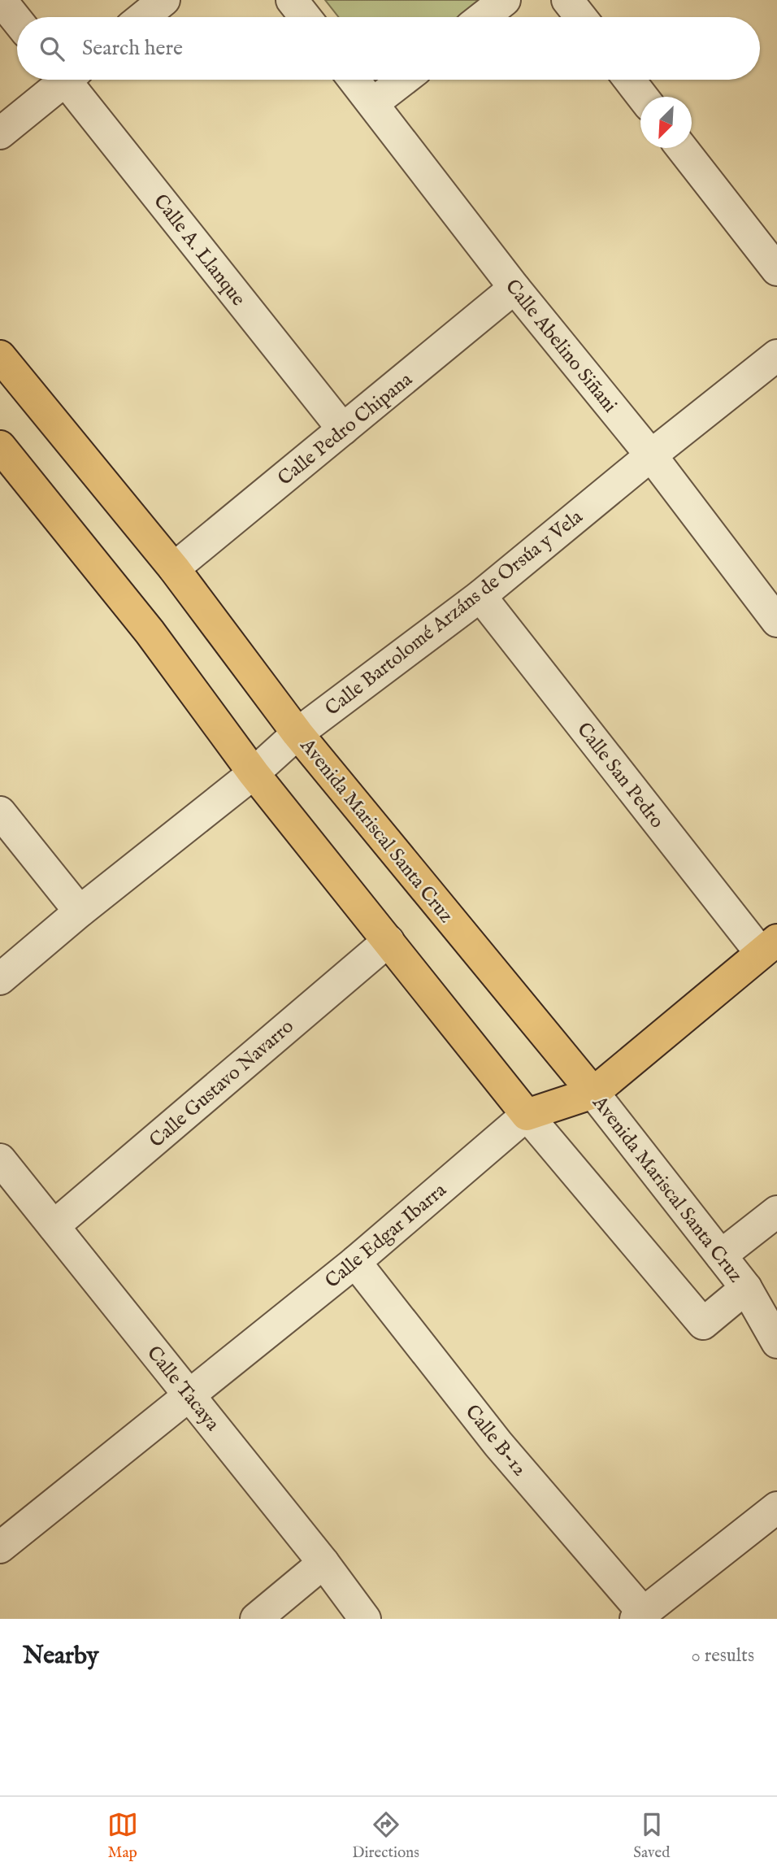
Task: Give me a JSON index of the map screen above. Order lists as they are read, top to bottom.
{
  "streets": {
    "main road": ["Avenida Mariscal Santa Cruz", "Calle Edgar Ibarra"],
    "street": [
      "Calle A. Llanque",
      "Calle Abelino Siñani",
      "Calle Pedro Chipana",
      "Calle Bartolomé Arzáns de Orsúa y Vela",
      "Calle San Pedro",
      "Calle Gustavo Navarro",
      "Calle Tacaya",
      "Calle B-12"
    ]
  },
  "crossings": [
    ["Calle A. Llanque", "Calle Pedro Chipana"],
    ["Calle Abelino Siñani", "Calle Pedro Chipana"],
    ["Calle Abelino Siñani", "Calle Bartolomé Arzáns de Orsúa y Vela"],
    ["Calle Pedro Chipana", "Avenida Mariscal Santa Cruz"],
    ["Calle Bartolomé Arzáns de Orsúa y Vela", "Calle San Pedro"],
    ["Calle Bartolomé Arzáns de Orsúa y Vela", "Avenida Mariscal Santa Cruz"],
    ["Calle San Pedro", "Calle Edgar Ibarra"],
    ["Avenida Mariscal Santa Cruz", "Calle Gustavo Navarro"],
    ["Avenida Mariscal Santa Cruz", "Calle Edgar Ibarra"],
    ["Calle Gustavo Navarro", "Calle Tacaya"],
    ["Calle Edgar Ibarra", "Calle Tacaya"],
    ["Calle Edgar Ibarra", "Calle B-12"]
  ],
  "north": "bottom left",
  "page": {
    "search": "Search here",
    "heading": ["Nearby", "0 results"],
    "nav": ["Map", "Directions", "Saved"]
  }
}
